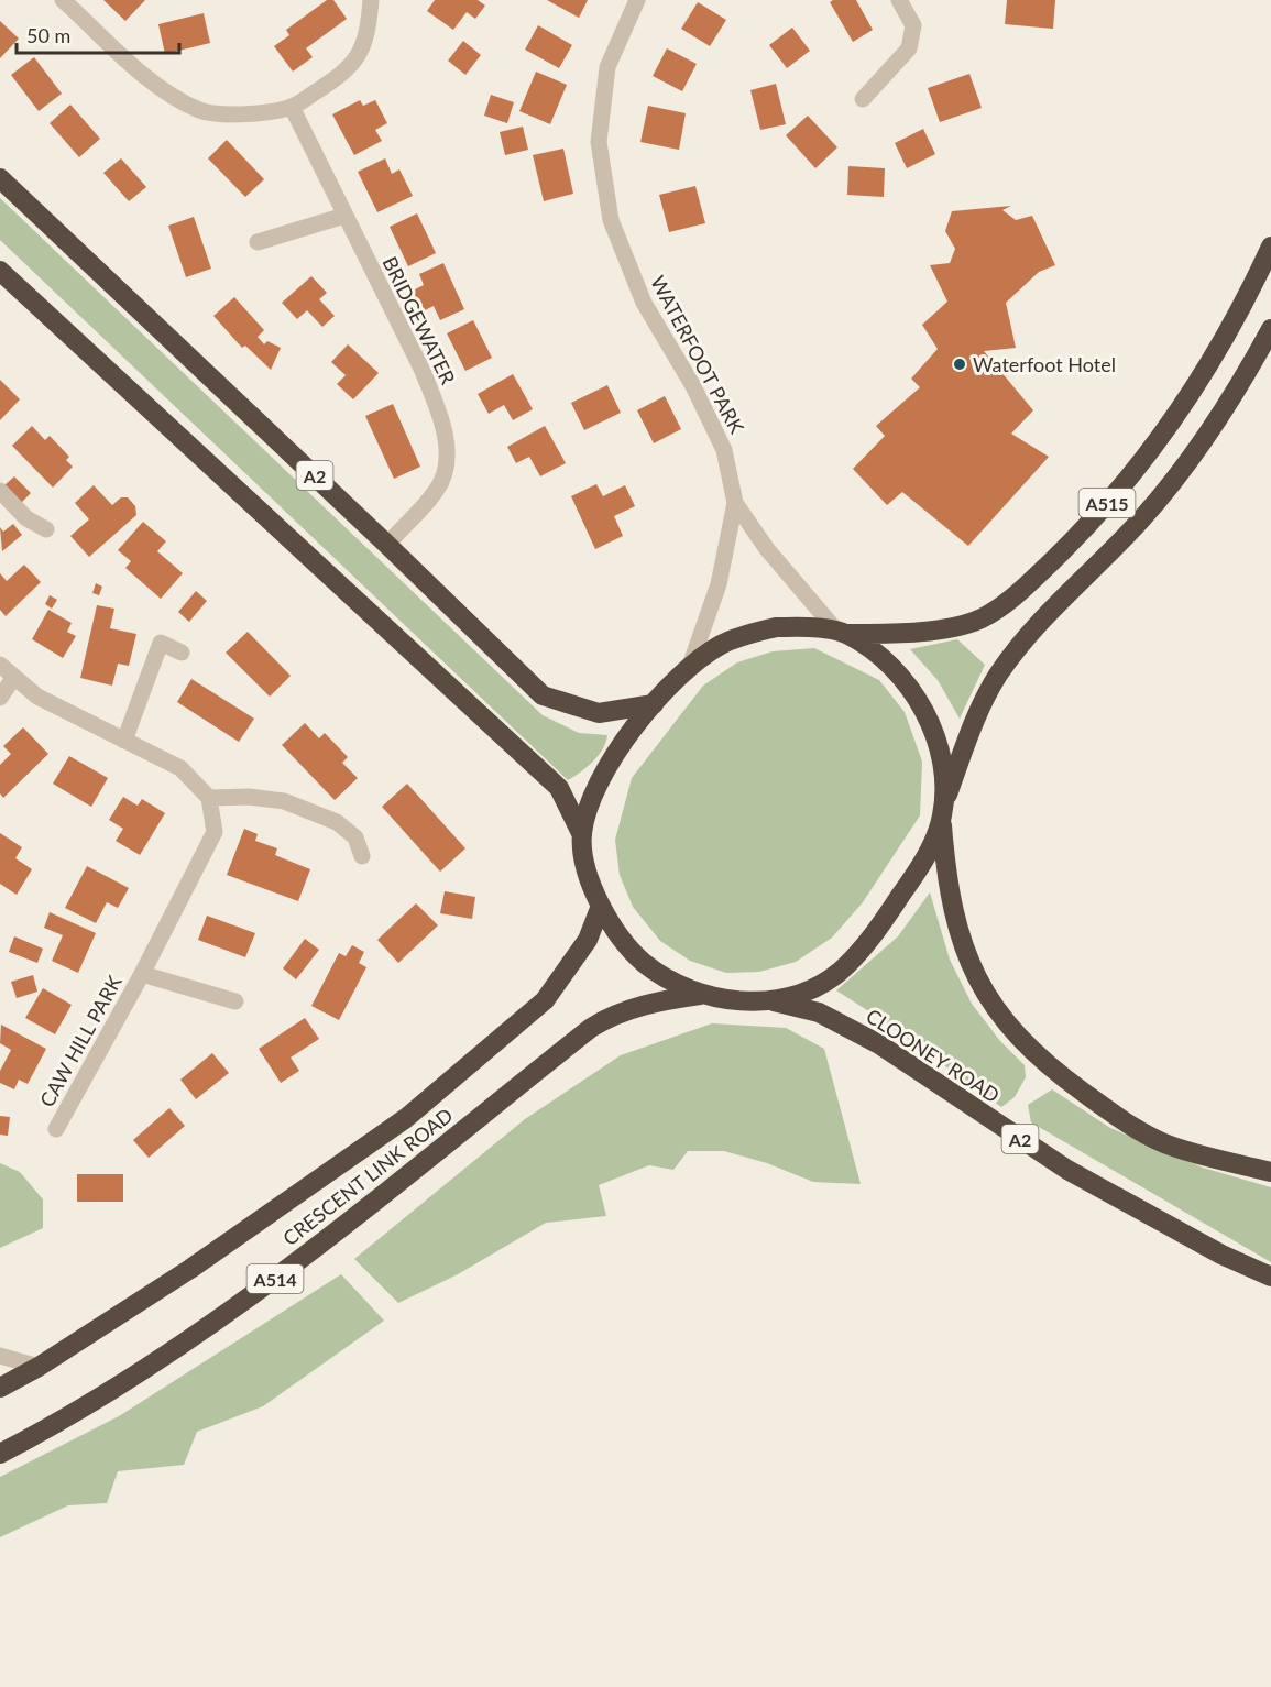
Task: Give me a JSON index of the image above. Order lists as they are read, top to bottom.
{
  "streets": {
    "highway": [
      "A2",
      "A515",
      "CLOONEY ROAD",
      "CRESCENT LINK ROAD",
      "A514"
    ],
    "street": ["BRIDGEWATER", "WATERFOOT PARK", "CAW HILL PARK"]
  },
  "crossings": [
    ["BRIDGEWATER", "A2"],
    ["WATERFOOT PARK", "A515"],
    ["CLOONEY ROAD", "A514"],
    ["CRESCENT LINK ROAD", "A514"]
  ],
  "places": ["Waterfoot Hotel"],
  "scale_bar": "50 m"
}
